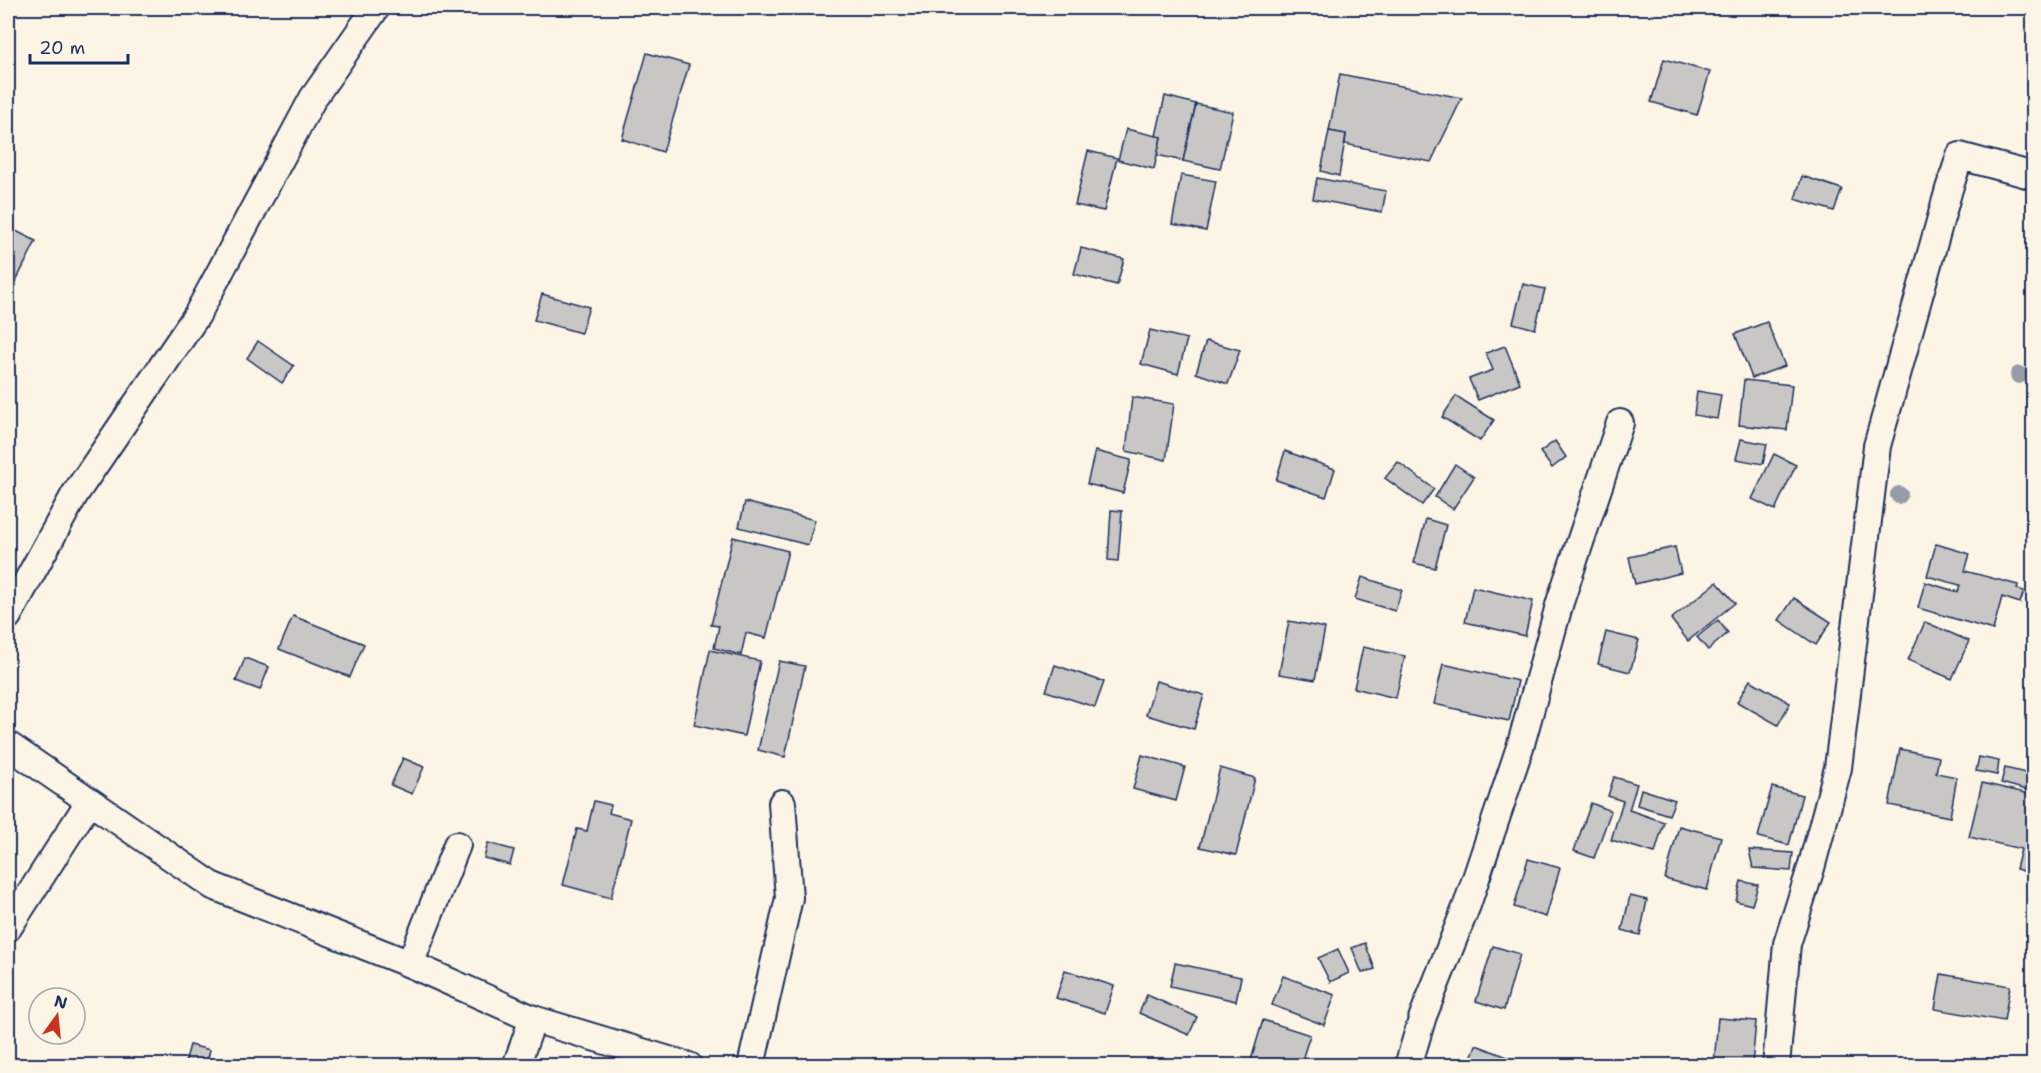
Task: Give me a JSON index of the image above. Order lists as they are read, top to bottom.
{
  "scale_bar": "20 m",
  "north": "top"
}
